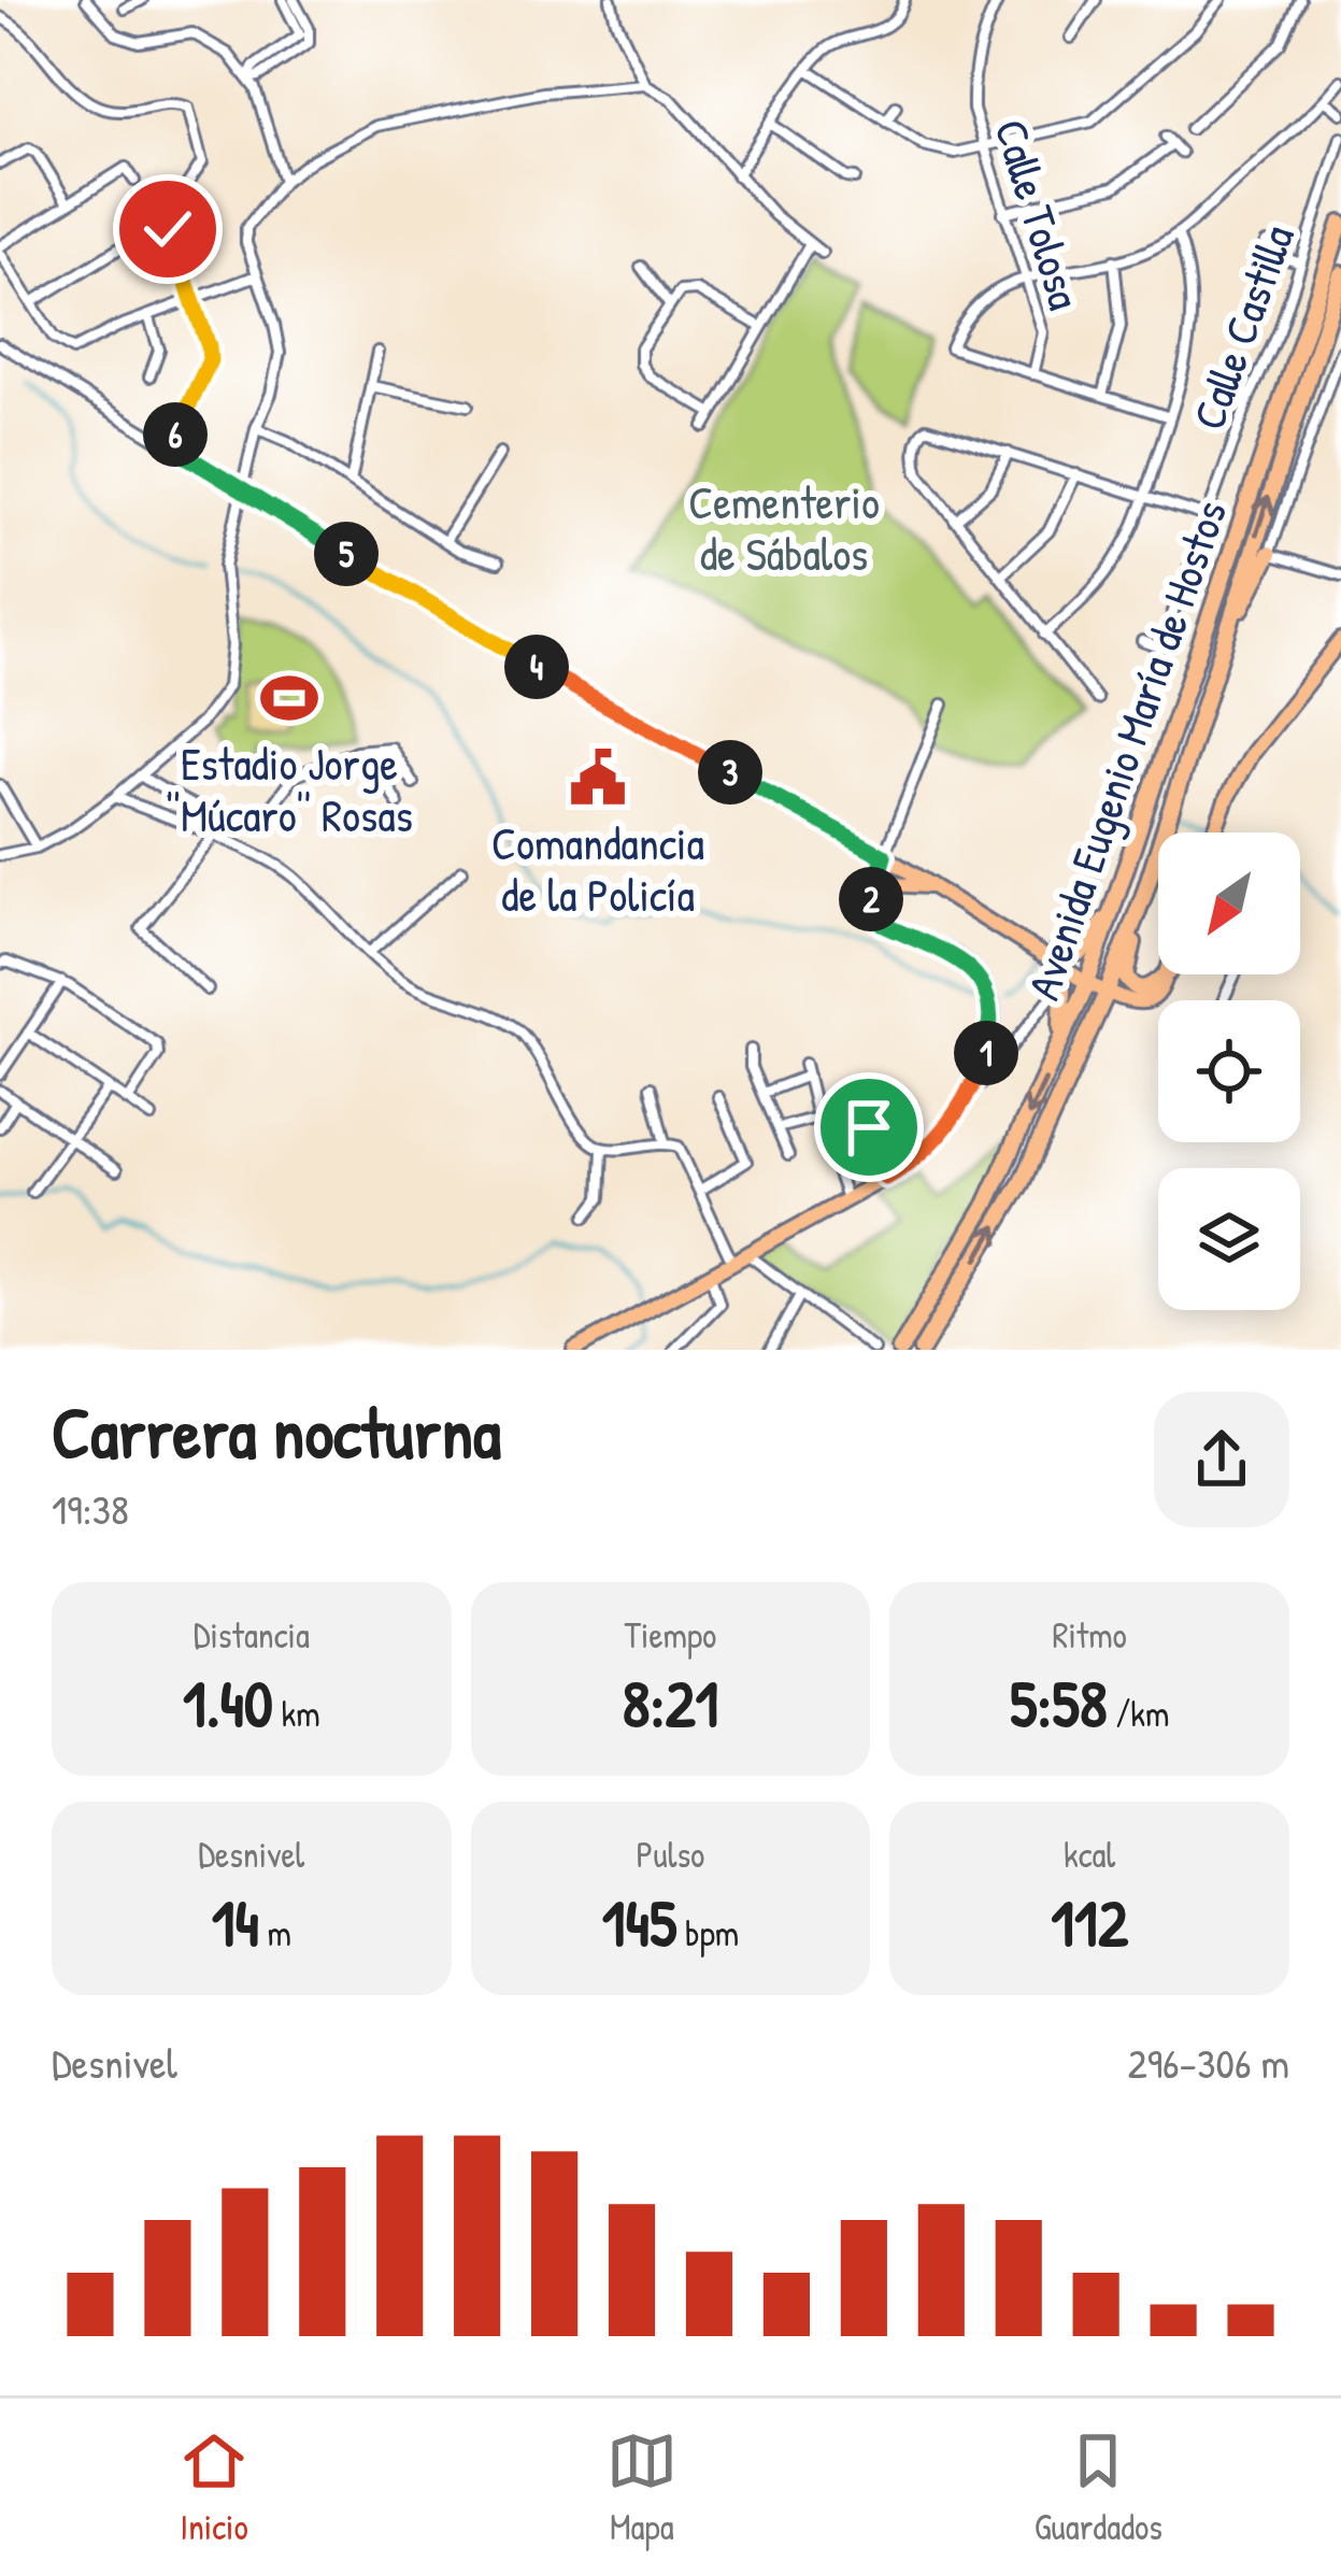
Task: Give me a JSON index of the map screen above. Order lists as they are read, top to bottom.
{
  "streets": {
    "highway": ["Avenida Eugenio María de Hostos"],
    "street": ["Calle Tolosa", "Calle Castilla"]
  },
  "parks": ["Cementerio de Sábalos"],
  "places": {
    "sports": ["Estadio Jorge ''Múcaro'' Rosas"],
    "public building": ["Comandancia de la Policía"]
  },
  "north": "bottom left",
  "page": {
    "pins": [
      "6",
      "5",
      "4",
      "3",
      "2",
      "1"
    ],
    "heading": ["Carrera nocturna", "19:38"],
    "stats": [
      ["Distancia", "1.40 km"],
      ["Tiempo", "8:21"],
      ["Ritmo", "5:58 /km"],
      ["Desnivel", "14 m"],
      ["Pulso", "145 bpm"],
      ["kcal", "112"]
    ],
    "chart": ["Desnivel", "296–306 m"],
    "tabs": ["Inicio", "Mapa", "Guardados"]
  }
}
